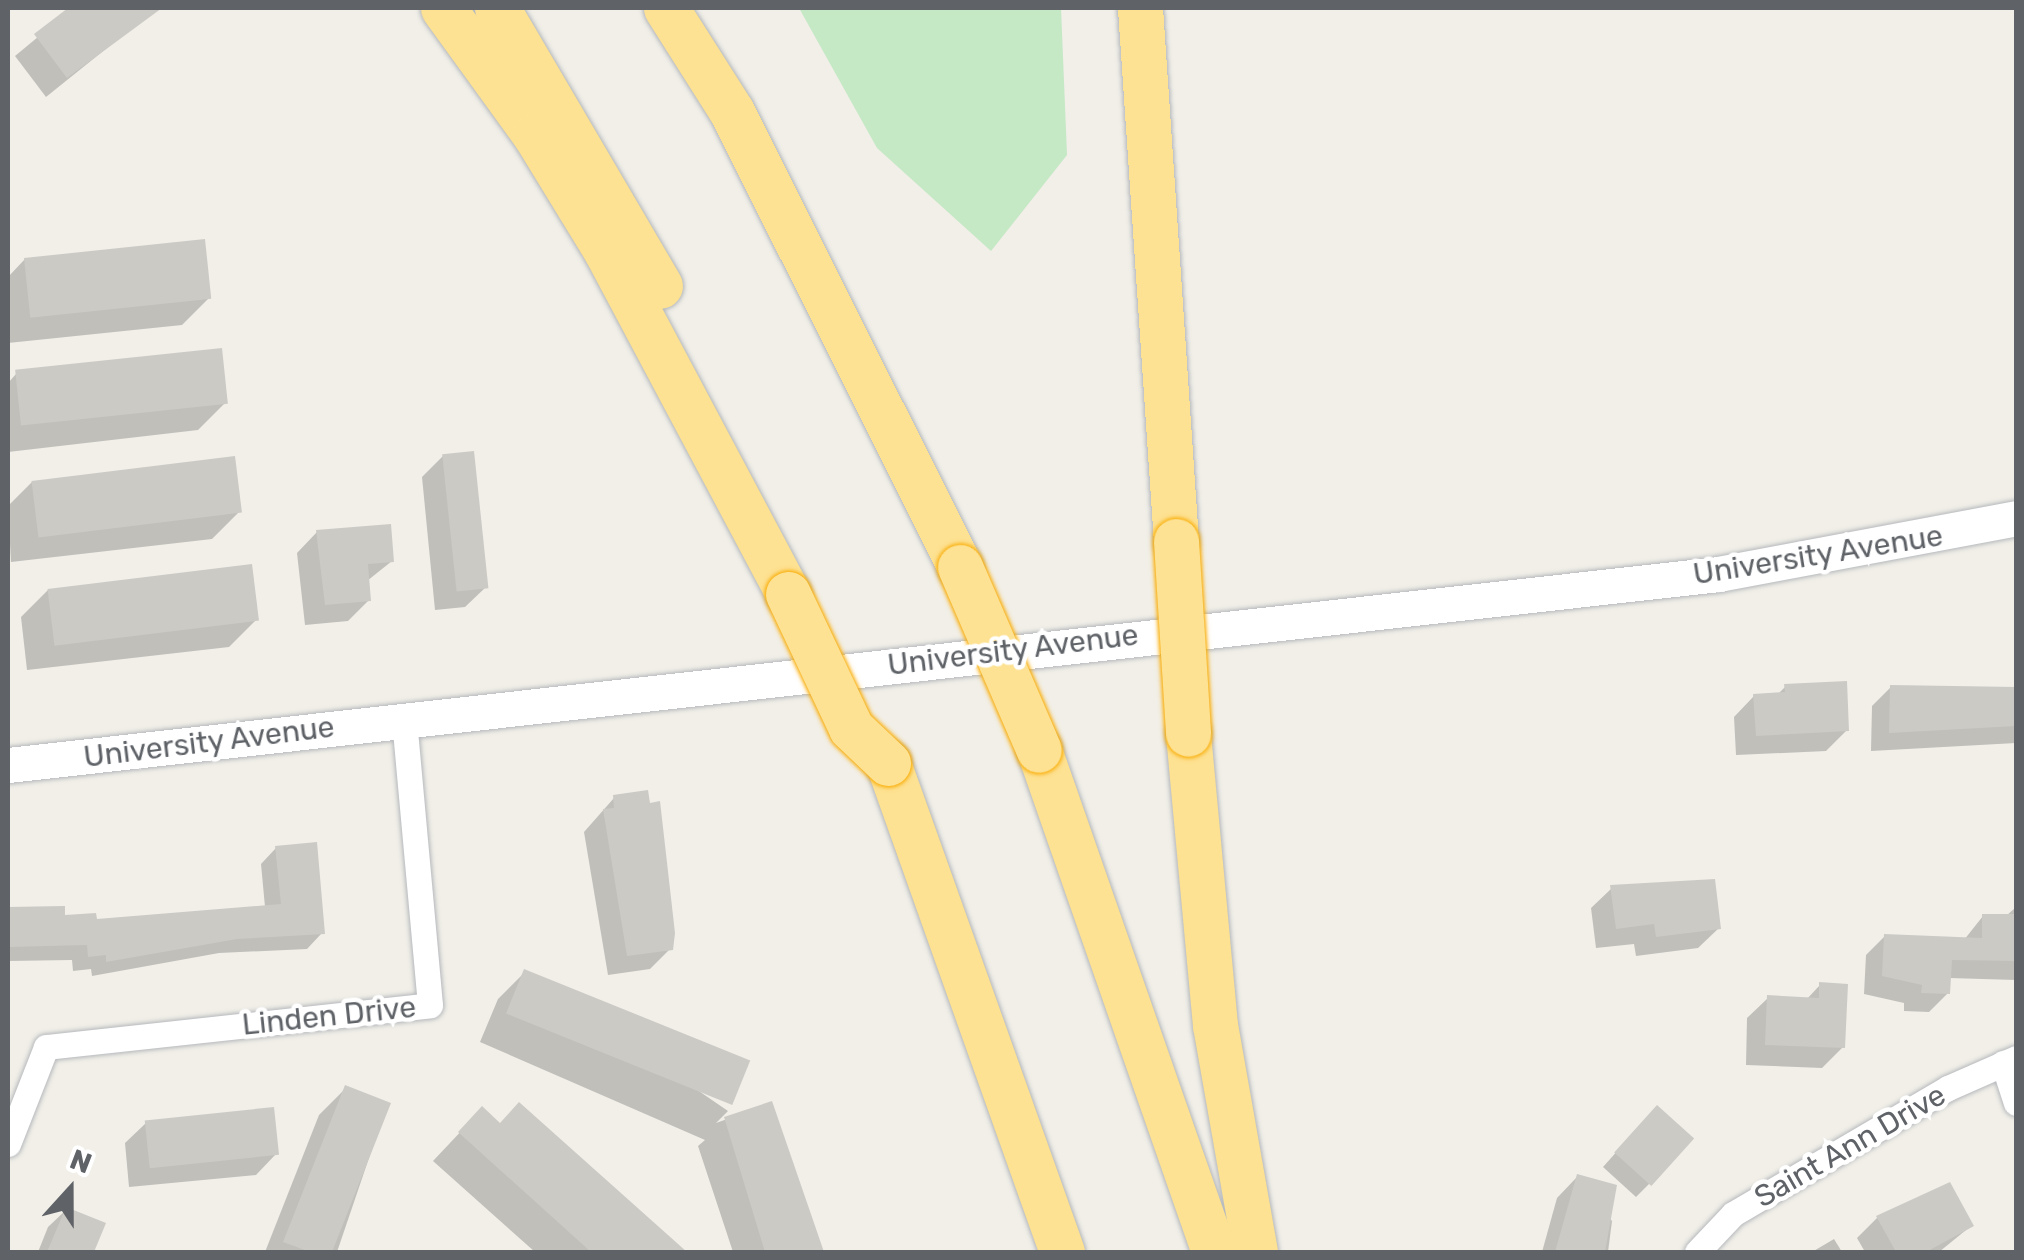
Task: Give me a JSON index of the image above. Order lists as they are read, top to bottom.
{
  "streets": {
    "main road": ["University Avenue"],
    "street": ["Linden Drive", "Saint Ann Drive"]
  },
  "crossings": [
    ["University Avenue", "Linden Drive"]
  ],
  "north": "top"
}
